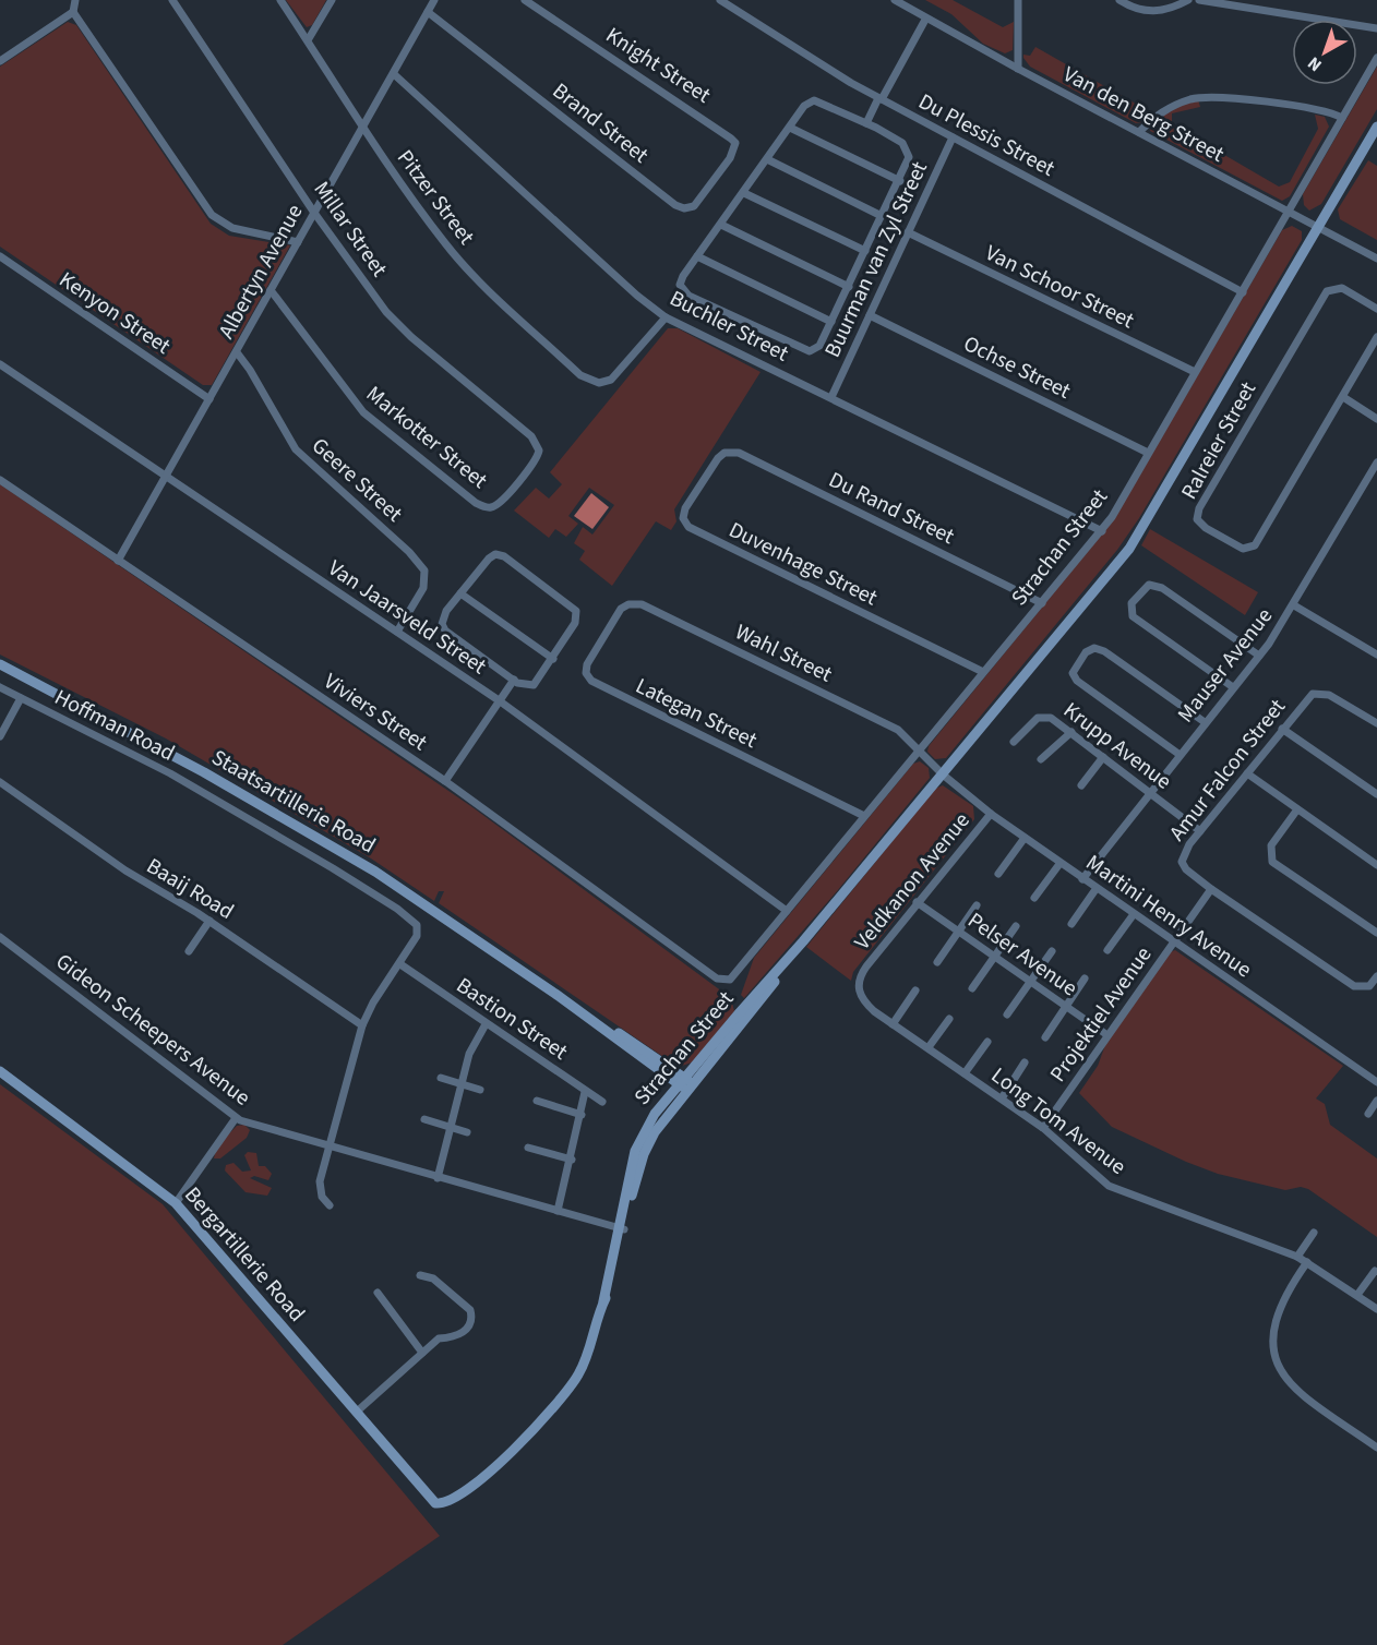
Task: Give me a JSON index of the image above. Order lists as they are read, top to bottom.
{
  "streets": {
    "street": [
      "Knight Street",
      "Van den Berg Street",
      "Brand Street",
      "Du Plessis Street",
      "Pitzer Street",
      "Millar Street",
      "Buurman van Zyl Street",
      "Albertyn Avenue",
      "Van Schoor Street",
      "Kenyon Street",
      "Buchler Street",
      "Ochse Street",
      "Markotter Street",
      "Ralreier Street",
      "Geere Street",
      "Du Rand Street",
      "Strachan Street",
      "Duvenhage Street",
      "Van Jaarsveld Street",
      "Wahl Street",
      "Mauser Avenue",
      "Viviers Street",
      "Lategan Street",
      "Hoffman Road",
      "Krupp Avenue",
      "Amur Falcon Street",
      "Staatsartillerie Road",
      "Veldkanon Avenue",
      "Baaij Road",
      "Martini Henry Avenue",
      "Pelser Avenue",
      "Projektiel Avenue",
      "Bastion Street",
      "Gideon Scheepers Avenue",
      "Long Tom Avenue",
      "Bergartillerie Road"
    ]
  },
  "crossings": [
    ["Knight Street", "Brand Street"],
    ["Van den Berg Street", "Strachan Street"],
    ["Brand Street", "Albertyn Avenue"],
    ["Du Plessis Street", "Buurman van Zyl Street"],
    ["Du Plessis Street", "Strachan Street"],
    ["Pitzer Street", "Albertyn Avenue"],
    ["Pitzer Street", "Buchler Street"],
    ["Millar Street", "Albertyn Avenue"],
    ["Millar Street", "Markotter Street"],
    ["Buurman van Zyl Street", "Van Schoor Street"],
    ["Buurman van Zyl Street", "Buchler Street"],
    ["Buurman van Zyl Street", "Ochse Street"],
    ["Albertyn Avenue", "Kenyon Street"],
    ["Albertyn Avenue", "Buchler Street"],
    ["Albertyn Avenue", "Markotter Street"],
    ["Albertyn Avenue", "Geere Street"],
    ["Albertyn Avenue", "Van Jaarsveld Street"],
    ["Albertyn Avenue", "Viviers Street"],
    ["Van Schoor Street", "Strachan Street"],
    ["Buchler Street", "Strachan Street"],
    ["Ochse Street", "Strachan Street"],
    ["Geere Street", "Van Jaarsveld Street"],
    ["Du Rand Street", "Strachan Street"],
    ["Du Rand Street", "Duvenhage Street"],
    ["Strachan Street", "Duvenhage Street"],
    ["Strachan Street", "Van Jaarsveld Street"],
    ["Strachan Street", "Wahl Street"],
    ["Strachan Street", "Viviers Street"],
    ["Strachan Street", "Lategan Street"],
    ["Strachan Street", "Staatsartillerie Road"],
    ["Strachan Street", "Martini Henry Avenue"],
    ["Strachan Street", "Gideon Scheepers Avenue"],
    ["Strachan Street", "Bergartillerie Road"],
    ["Wahl Street", "Lategan Street"],
    ["Wahl Street", "Martini Henry Avenue"],
    ["Mauser Avenue", "Krupp Avenue"],
    ["Mauser Avenue", "Martini Henry Avenue"],
    ["Hoffman Road", "Bastion Street"],
    ["Krupp Avenue", "Amur Falcon Street"],
    ["Amur Falcon Street", "Projektiel Avenue"],
    ["Veldkanon Avenue", "Martini Henry Avenue"],
    ["Veldkanon Avenue", "Pelser Avenue"],
    ["Veldkanon Avenue", "Long Tom Avenue"],
    ["Martini Henry Avenue", "Projektiel Avenue"],
    ["Pelser Avenue", "Projektiel Avenue"],
    ["Projektiel Avenue", "Long Tom Avenue"]
  ],
  "north": "bottom left"
}
